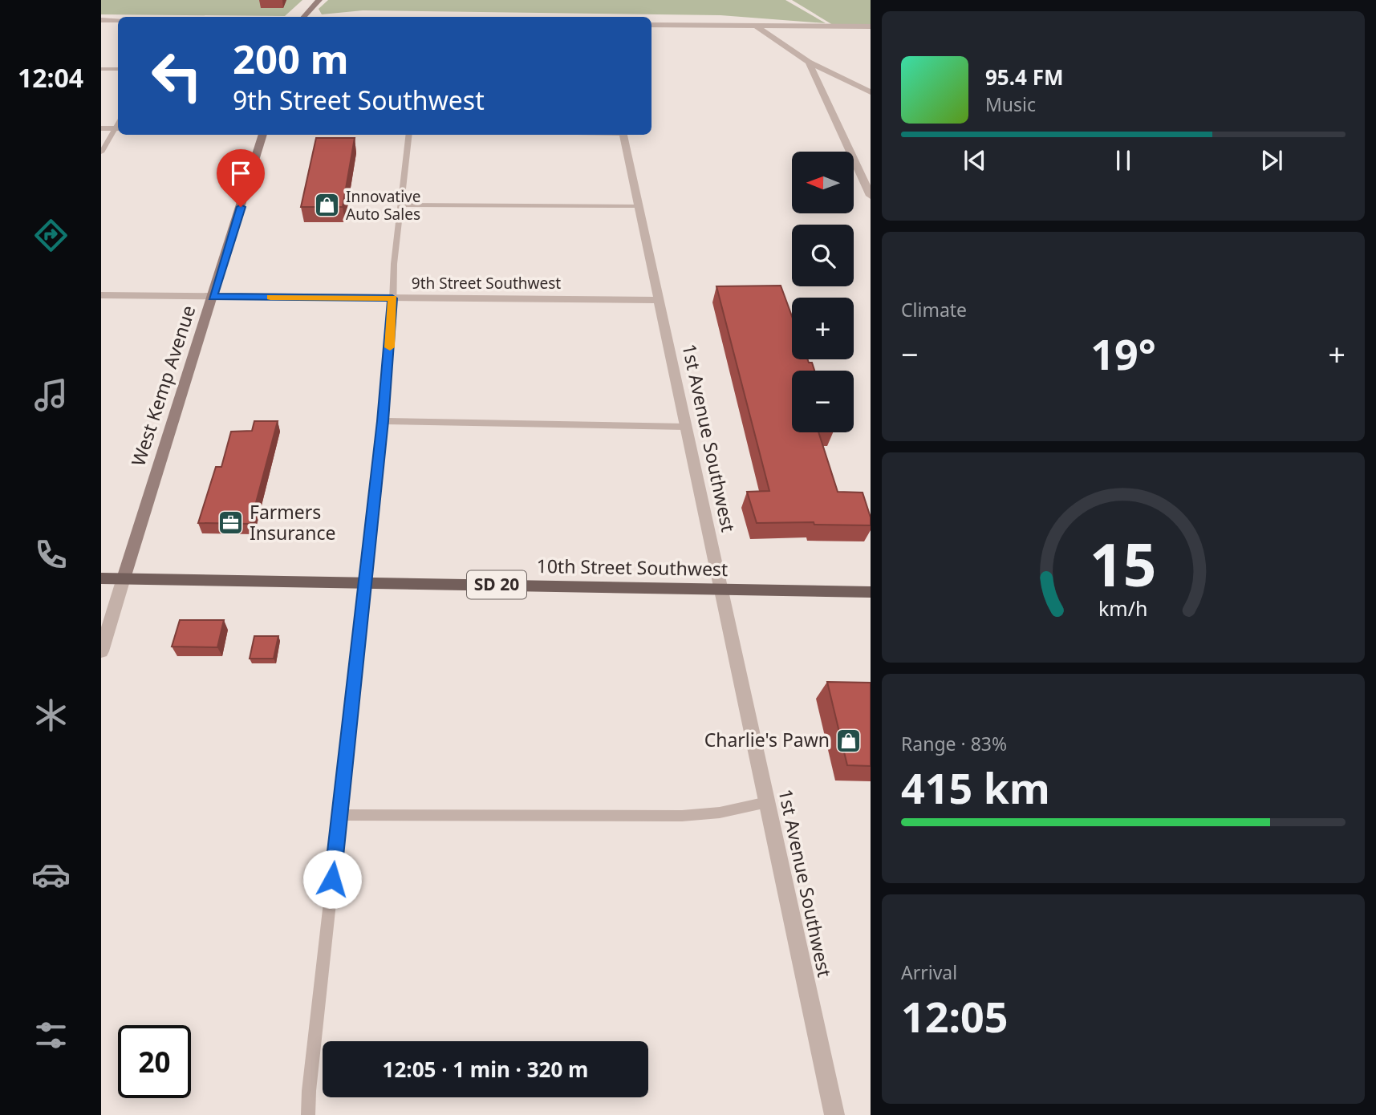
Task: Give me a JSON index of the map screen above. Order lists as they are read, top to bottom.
{
  "streets": {
    "main road": ["West Kemp Avenue", "10th Street Southwest", "SD 20"],
    "street": ["9th Street Southwest", "1st Avenue Southwest"]
  },
  "crossings": [
    ["9th Street Southwest", "West Kemp Avenue"],
    ["9th Street Southwest", "1st Avenue Southwest"],
    ["West Kemp Avenue", "10th Street Southwest"],
    ["West Kemp Avenue", "SD 20"],
    ["1st Avenue Southwest", "10th Street Southwest"],
    ["10th Street Southwest", "SD 20"]
  ],
  "places": {
    "shop": ["Innovative Auto Sales", "Charlie's Pawn"],
    "office": ["Farmers Insurance"]
  },
  "north": "left",
  "page": {
    "tabs": "12:04",
    "turn": ["200 m", "9th Street Southwest"],
    "song": ["95.4 FM", "Music"],
    "map_buttons": ["+", "−"],
    "tile": [
      "Climate",
      ["Range · 83%", "415 km"],
      ["Arrival", "12:05"]
    ],
    "heat": ["−", "19°", "+"],
    "limit": "20",
    "trip": "12:05 · 1 min · 320 m",
    "gauge": ["15", "km/h"]
  }
}
